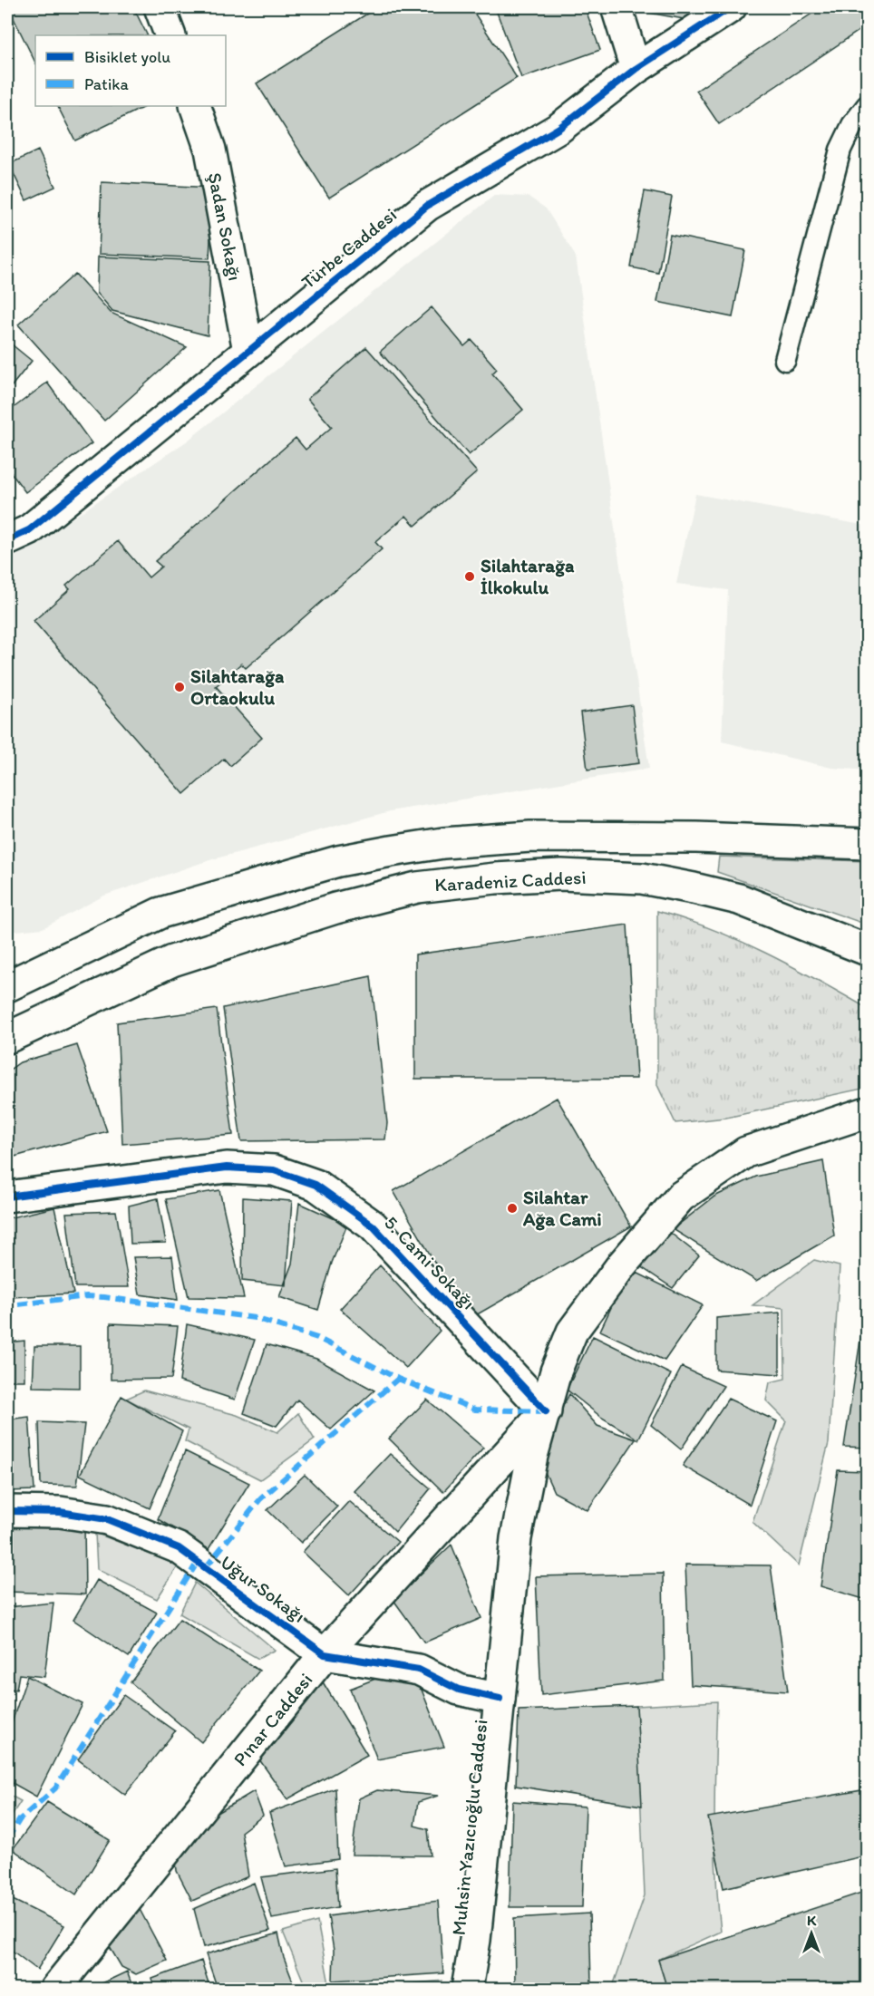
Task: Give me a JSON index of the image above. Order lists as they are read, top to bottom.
{
  "streets": {
    "main road": [
      "Şadan Sokağı",
      "Türbe Caddesi",
      "Karadeniz Caddesi",
      "5. Cami Sokağı",
      "Uğur Sokağı",
      "Pınar Caddesi",
      "Muhsin Yazıcıoğlu Caddesi"
    ]
  },
  "crossings": [
    ["Şadan Sokağı", "Türbe Caddesi"],
    ["5. Cami Sokağı", "Pınar Caddesi"],
    ["5. Cami Sokağı", "Muhsin Yazıcıoğlu Caddesi"],
    ["Uğur Sokağı", "Pınar Caddesi"],
    ["Uğur Sokağı", "Muhsin Yazıcıoğlu Caddesi"],
    ["Pınar Caddesi", "Muhsin Yazıcıoğlu Caddesi"]
  ],
  "places": ["Silahtarağa İlkokulu", "Silahtarağa Ortaokulu", "Silahtar Ağa Cami"],
  "legend": ["Bisiklet yolu", "Patika"],
  "north": "top"
}
